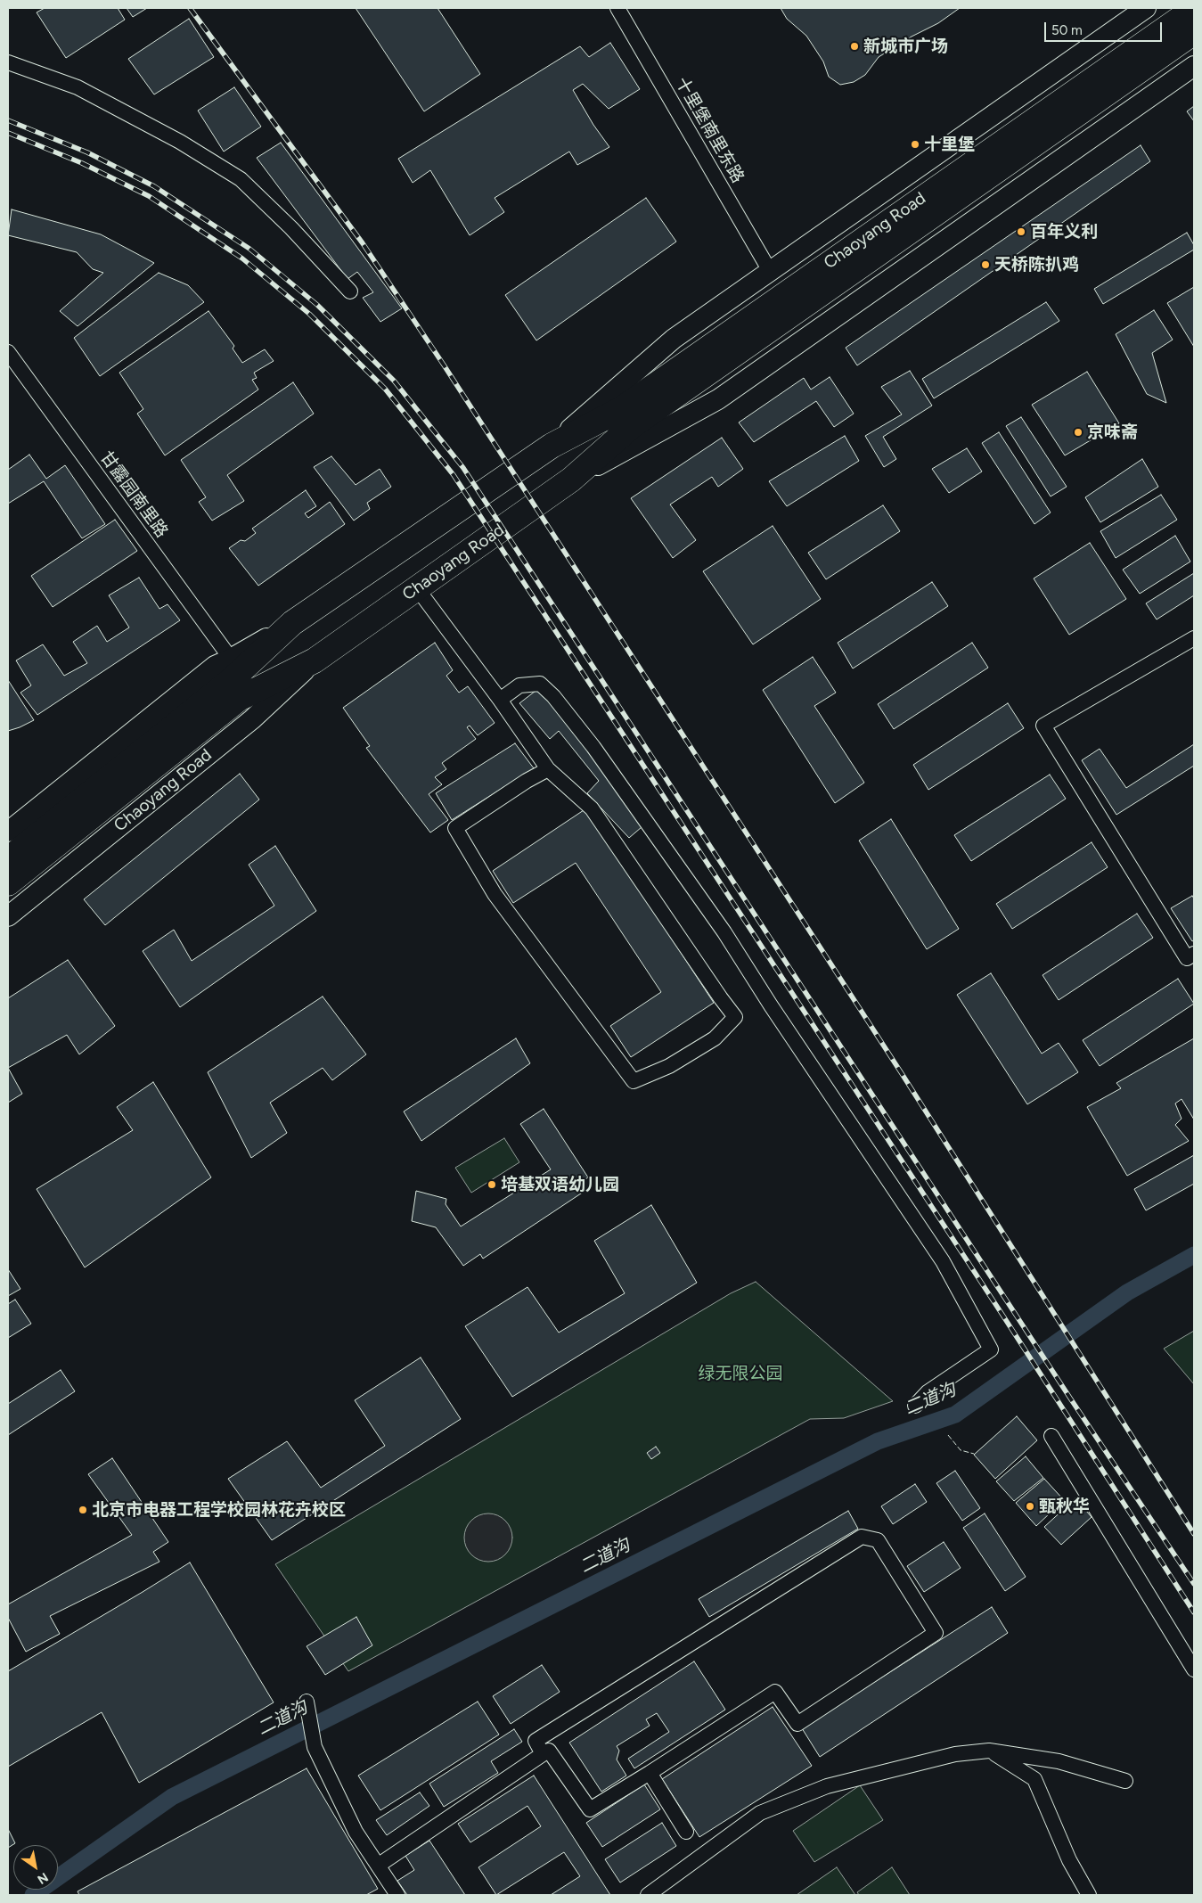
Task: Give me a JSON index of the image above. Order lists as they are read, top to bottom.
{
  "streets": {
    "highway": ["Chaoyang Road"],
    "street": ["十里堡南里东路", "甘露园南里路"]
  },
  "crossings": [
    ["十里堡南里东路", "Chaoyang Road"],
    ["Chaoyang Road", "甘露园南里路"]
  ],
  "water": ["二道沟"],
  "parks": ["绿无限公园"],
  "places": [
    "新城市广场",
    "十里堡",
    "百年义利",
    "天桥陈扒鸡",
    "京味斋",
    "培基双语幼儿园",
    "甄秋华",
    "北京市电器工程学校园林花卉校区"
  ],
  "scale_bar": "50 m",
  "north": "bottom right"
}
